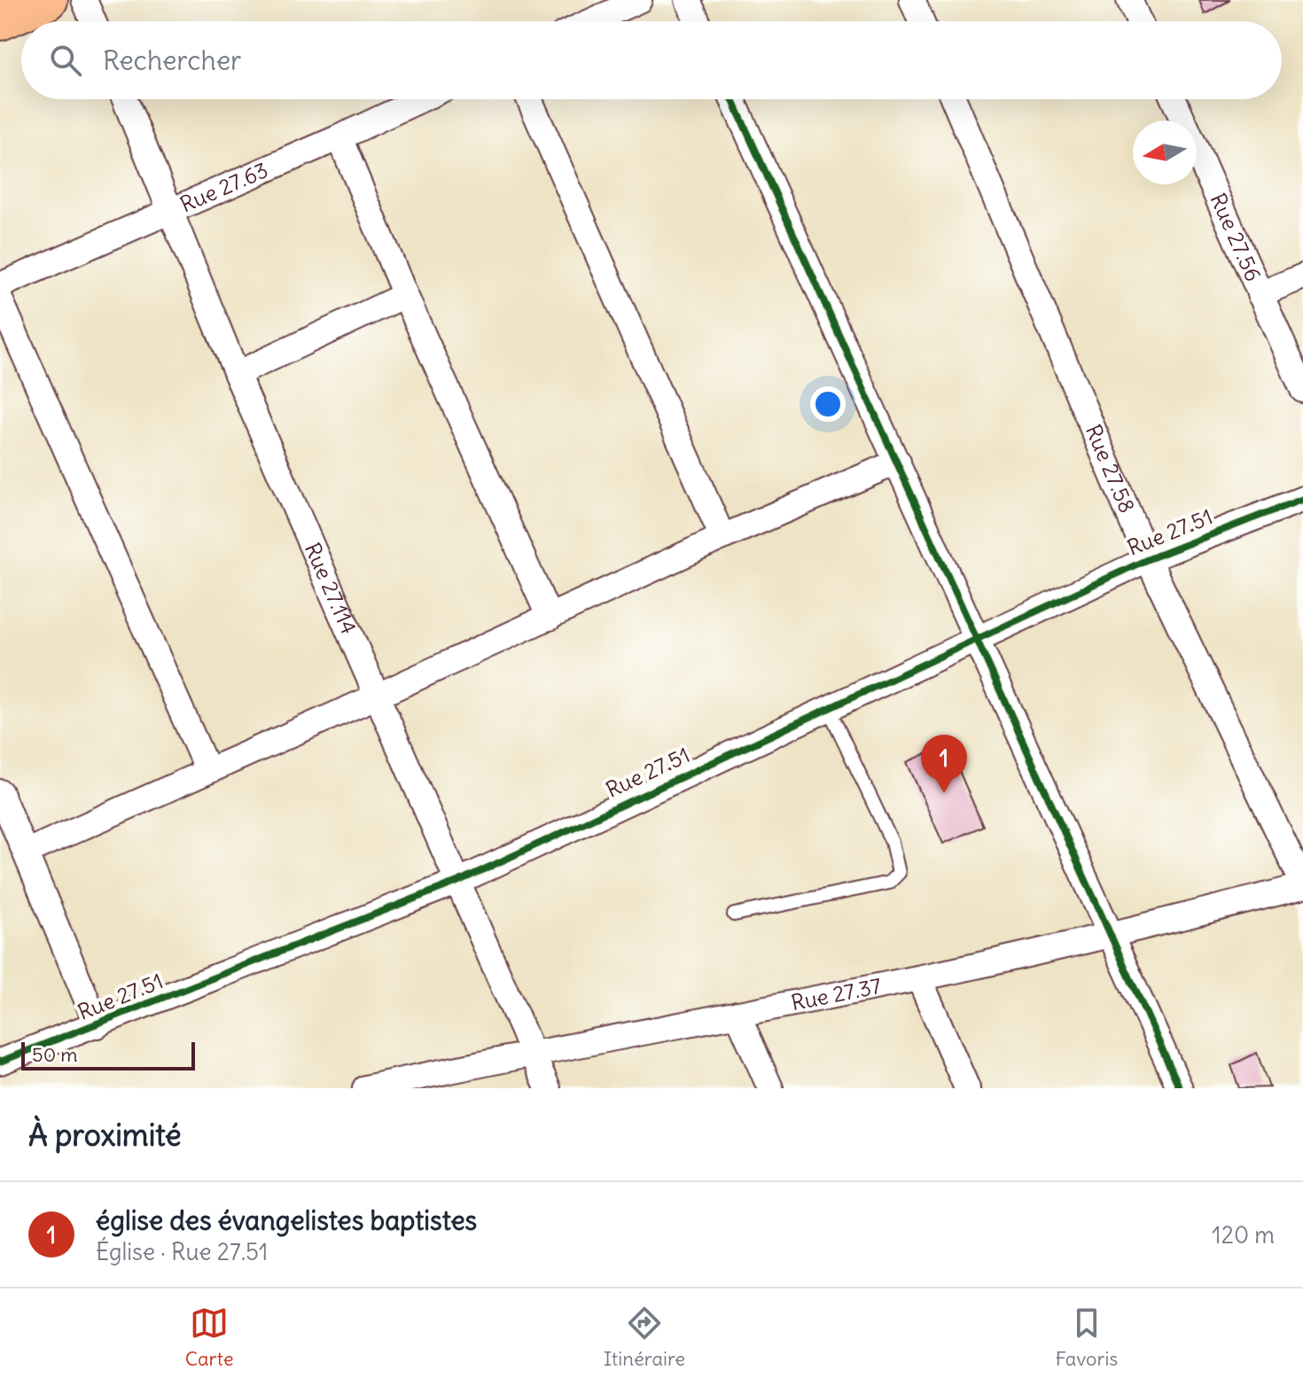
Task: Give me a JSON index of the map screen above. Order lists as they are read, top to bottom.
{
  "streets": {
    "street": [
      "Rue 27.63",
      "Rue 27.56",
      "Rue 27.58",
      "Rue 27.51",
      "Rue 27.114",
      "Rue 27.37"
    ]
  },
  "crossings": [
    ["Rue 27.63", "Rue 27.114"],
    ["Rue 27.58", "Rue 27.51"],
    ["Rue 27.58", "Rue 27.37"],
    ["Rue 27.51", "Rue 27.114"],
    ["Rue 27.114", "Rue 27.37"]
  ],
  "scale_bar": "50 m",
  "north": "left",
  "page": {
    "search": "Rechercher",
    "pins": "1",
    "scale": "50 m",
    "heading": "À proximité",
    "list": [
      {
        "mark": "1",
        "name": "église des évangelistes baptistes",
        "note": "Église · Rue 27.51",
        "value": "120 m"
      }
    ],
    "nav": ["Carte", "Itinéraire", "Favoris"]
  }
}
